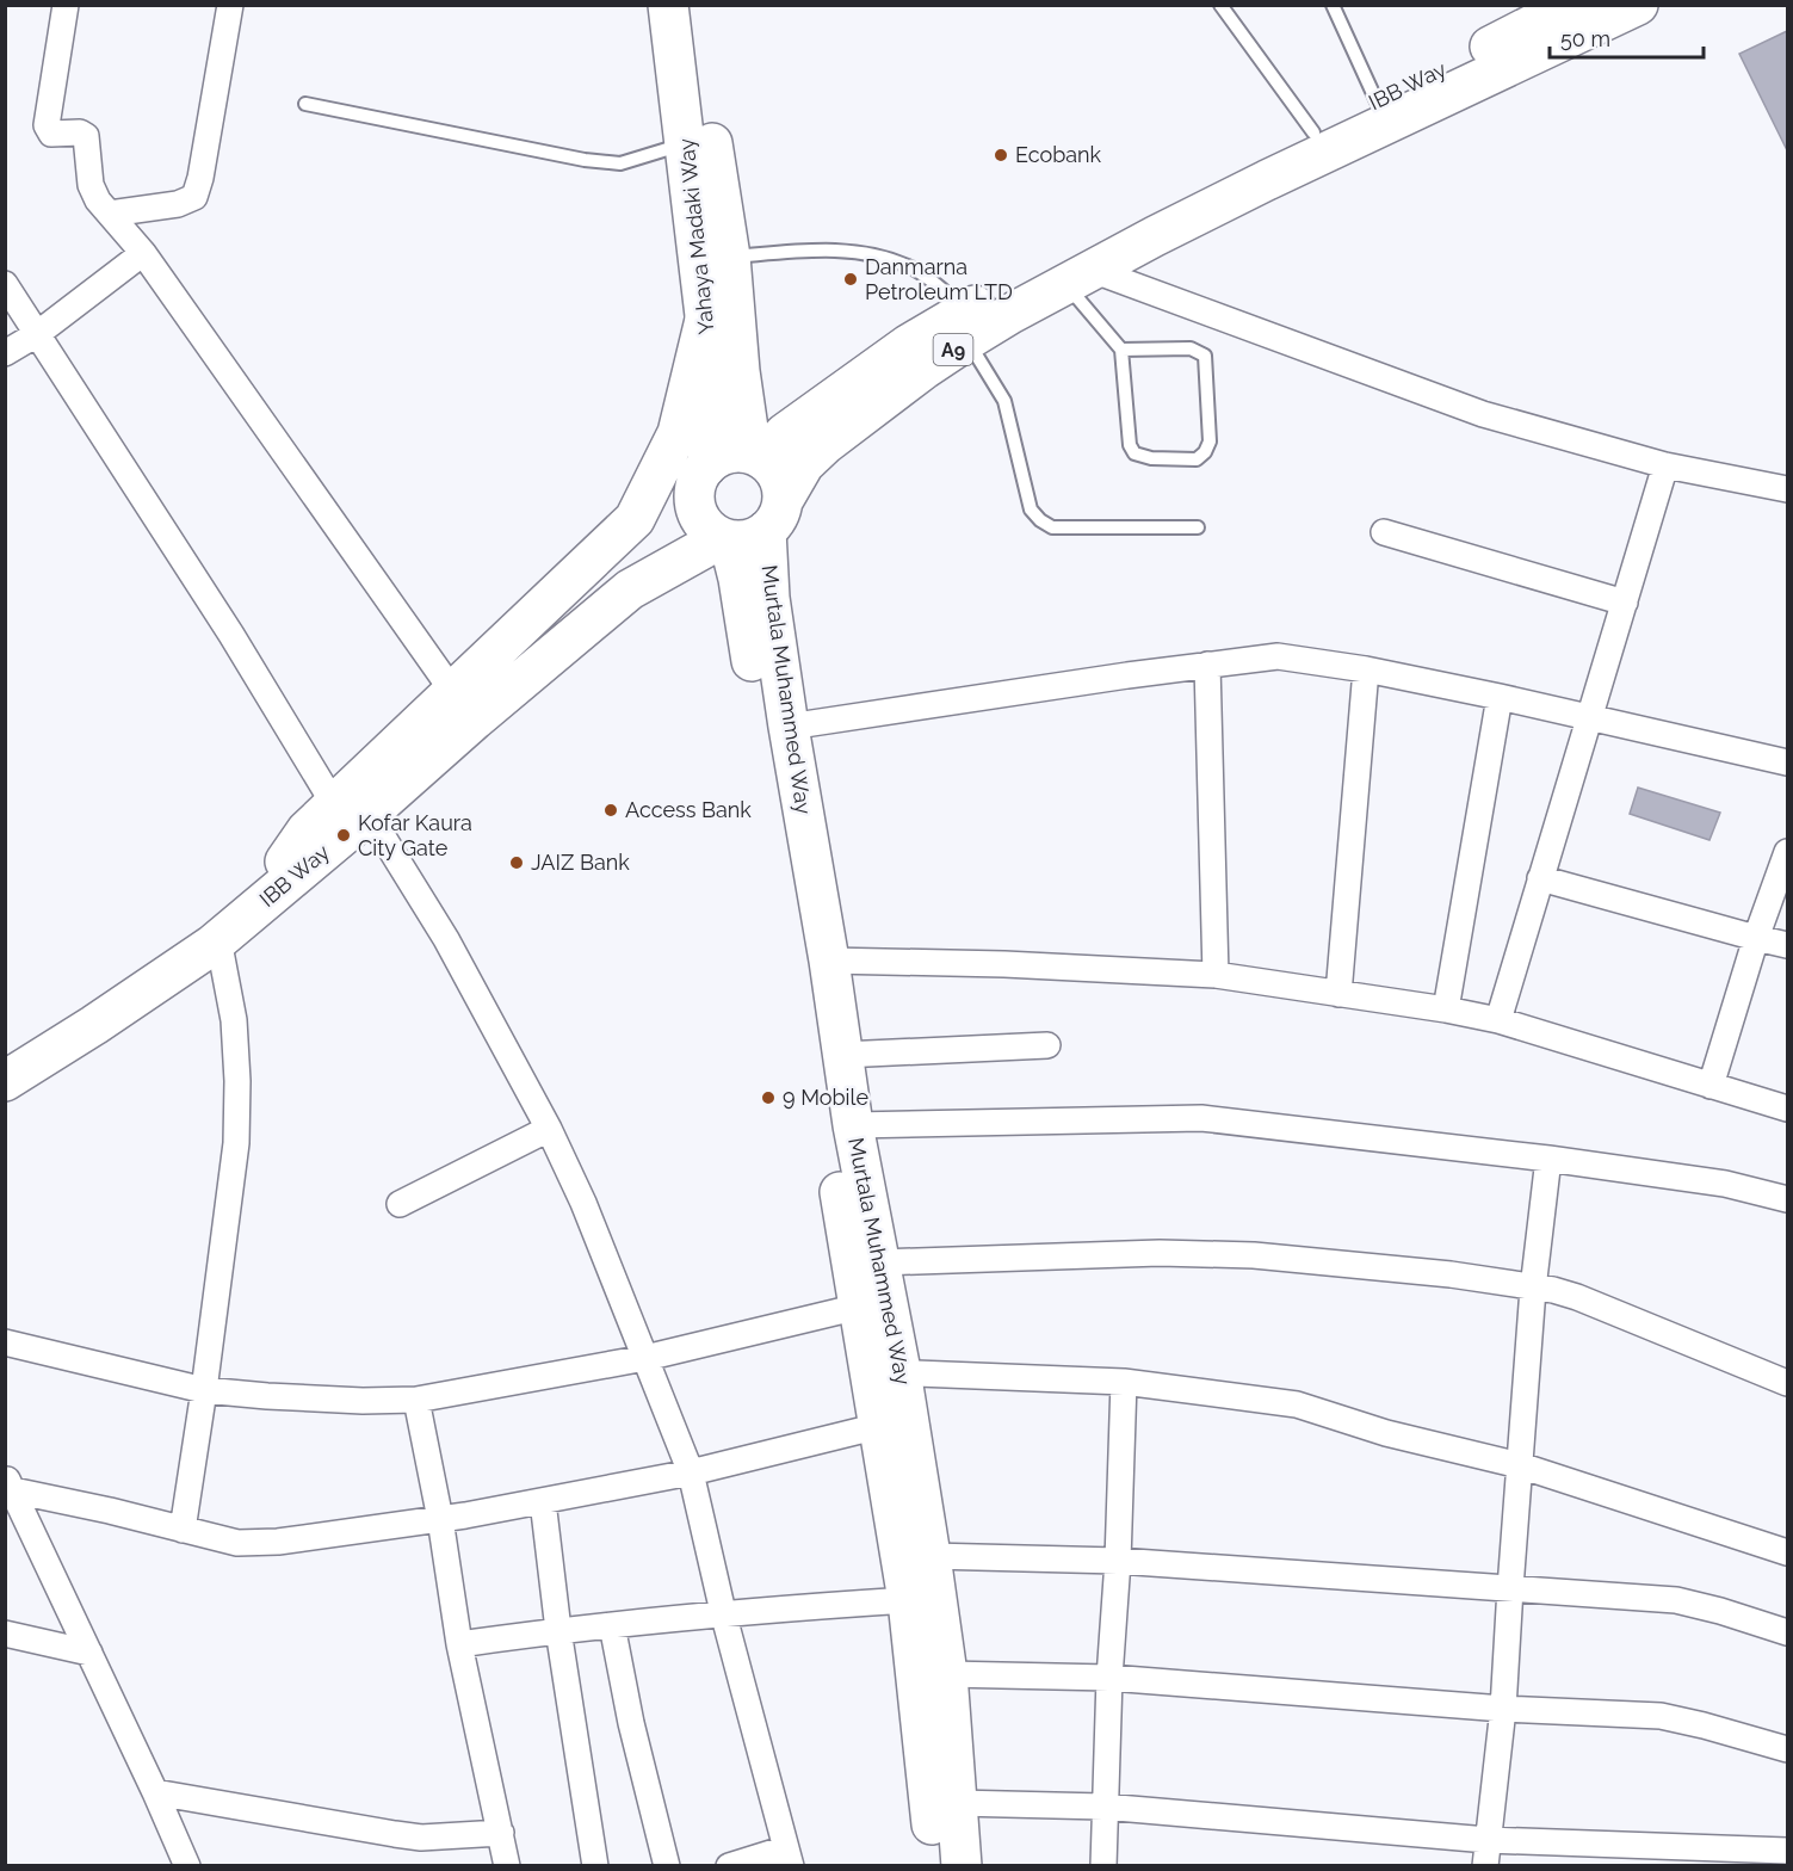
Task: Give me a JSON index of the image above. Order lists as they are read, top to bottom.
{
  "streets": {
    "main road": [
      "IBB Way",
      "Yahaya Madaki Way",
      "A9",
      "Murtala Muhammed Way"
    ]
  },
  "crossings": [
    ["IBB Way", "Yahaya Madaki Way"],
    ["IBB Way", "A9"],
    ["IBB Way", "Murtala Muhammed Way"],
    ["Yahaya Madaki Way", "A9"],
    ["Yahaya Madaki Way", "Murtala Muhammed Way"],
    ["A9", "Murtala Muhammed Way"]
  ],
  "places": [
    "Ecobank",
    "Danmarna Petroleum LTD",
    "Access Bank",
    "Kofar Kaura City Gate",
    "JAIZ Bank",
    "9 Mobile"
  ],
  "scale_bar": "50 m"
}
